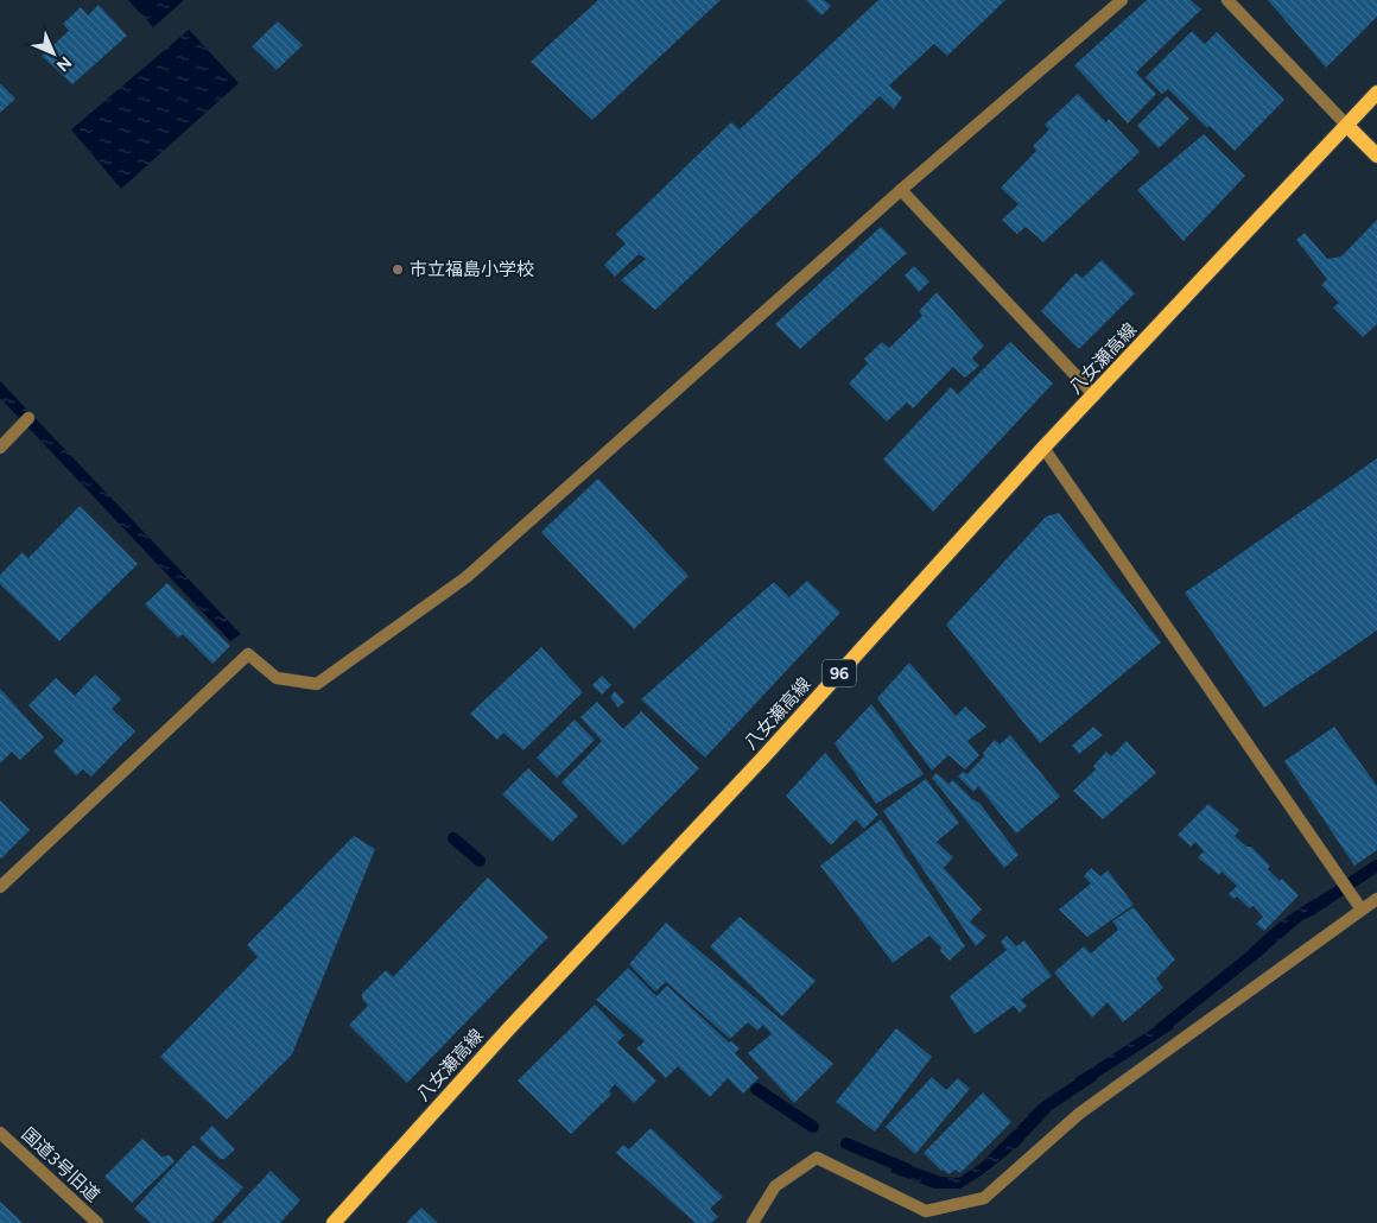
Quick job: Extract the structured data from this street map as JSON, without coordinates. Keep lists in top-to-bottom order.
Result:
{
  "streets": {
    "main road": ["八女瀬高線", "96"],
    "street": ["国道3号旧道"]
  },
  "places": ["市立福島小学校"],
  "north": "bottom right"
}
